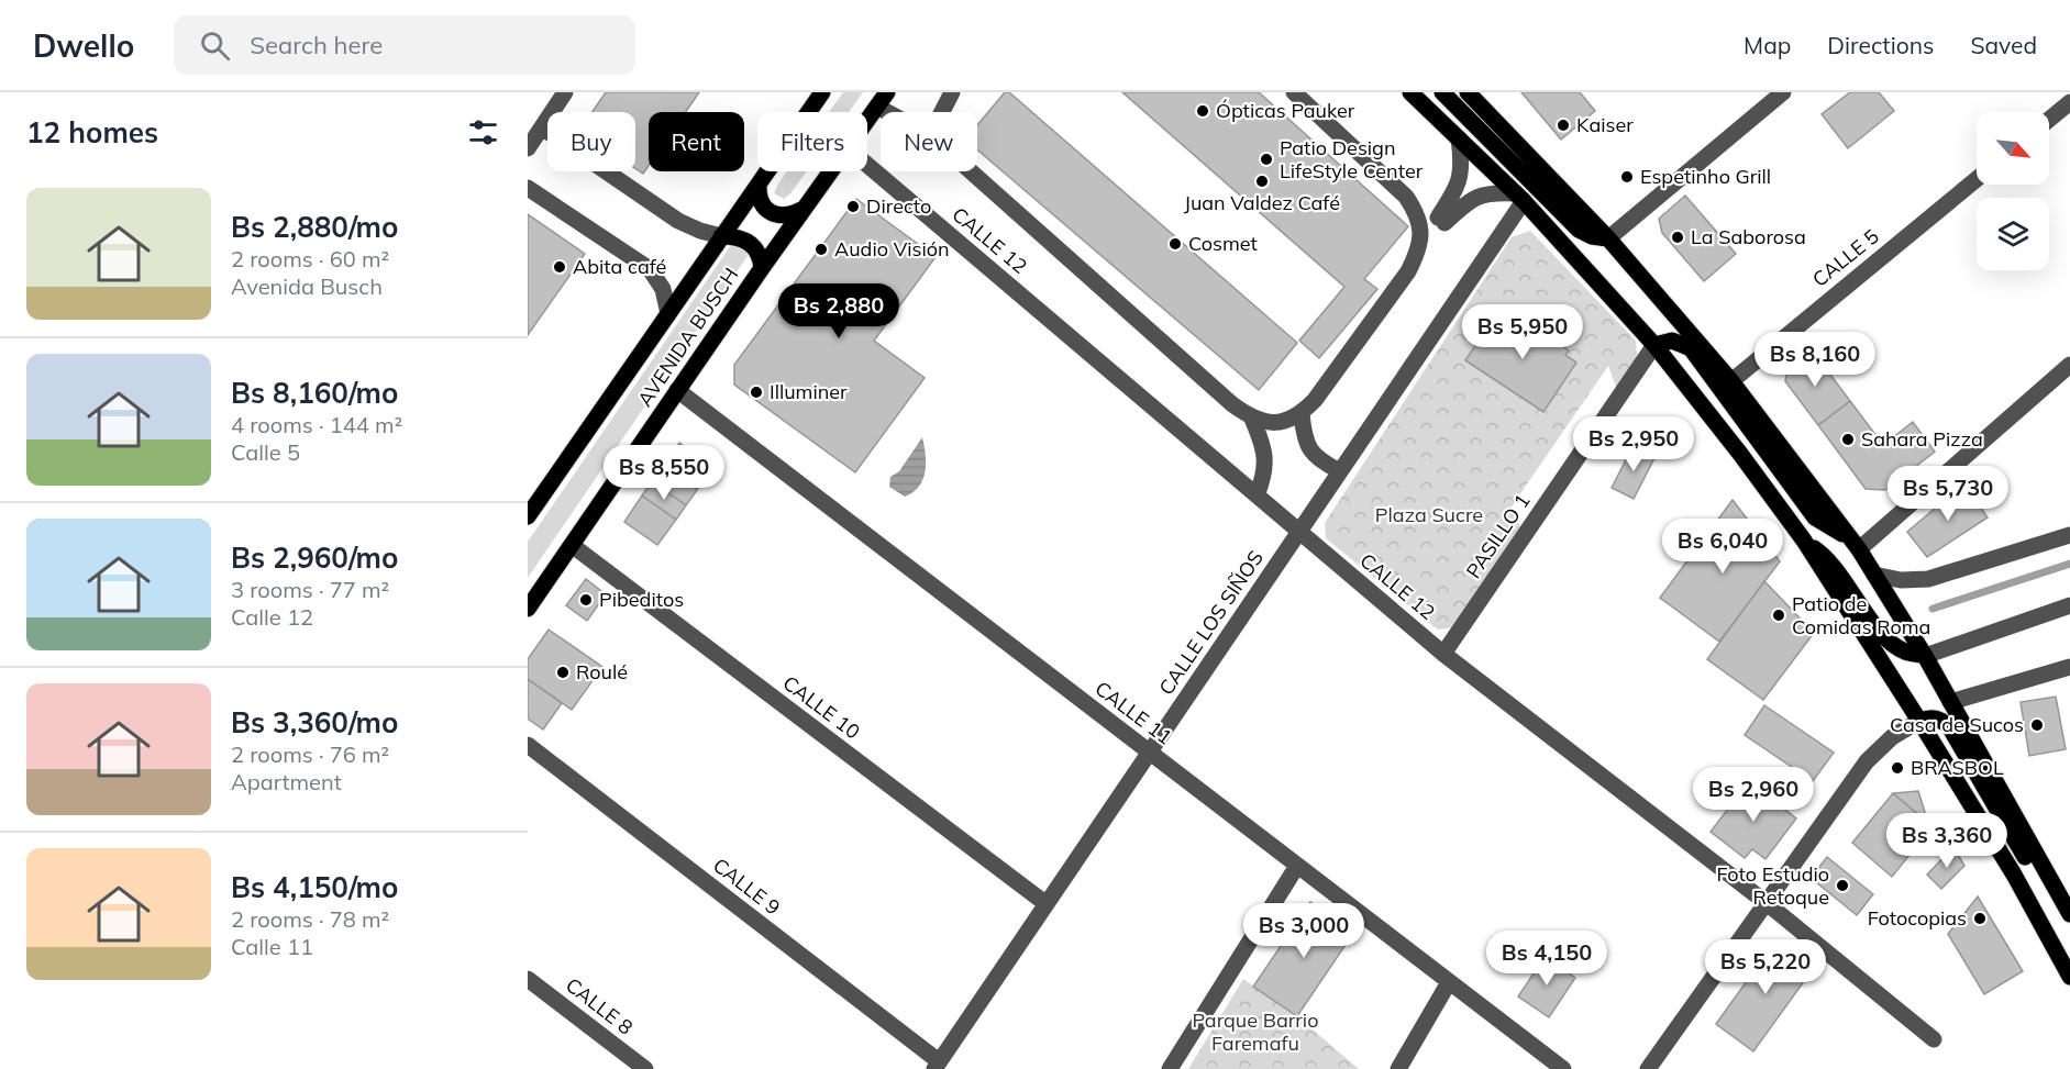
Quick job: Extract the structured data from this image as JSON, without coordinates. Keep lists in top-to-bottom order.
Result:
{
  "streets": {
    "main road": ["AVENIDA BUSCH"],
    "street": [
      "CALLE 12",
      "CALLE 5",
      "PASILLO 1",
      "CALLE LOS SIÑOS",
      "CALLE 10",
      "CALLE 11",
      "CALLE 9",
      "CALLE 8"
    ]
  },
  "crossings": [
    ["CALLE 12", "PASILLO 1"],
    ["CALLE 12", "CALLE LOS SIÑOS"],
    ["AVENIDA BUSCH", "CALLE 10"],
    ["AVENIDA BUSCH", "CALLE 11"],
    ["CALLE LOS SIÑOS", "CALLE 10"],
    ["CALLE LOS SIÑOS", "CALLE 11"],
    ["CALLE LOS SIÑOS", "CALLE 9"]
  ],
  "parks": ["Plaza Sucre", "Parque Barrio Faremafu"],
  "places": [
    "Ópticas Pauker",
    "Kaiser",
    "Patio Design LifeStyle Center",
    "Espetinho Grill",
    "Juan Valdez Café",
    "Directo",
    "La Saborosa",
    "Cosmet",
    "Audio Visión",
    "Abita café",
    "Illuminer",
    "Sahara Pizza",
    "Pibeditos",
    "Patio de Comidas Roma",
    "Roulé",
    "Casa de Sucos",
    "BRASBOL",
    "Foto Estudio Retoque",
    "Fotocopias"
  ],
  "north": "bottom right",
  "page": {
    "header": "Dwello",
    "search": "Search here",
    "nav": ["Map", "Directions", "Saved"],
    "heading": "12 homes",
    "chip": [
      "Buy",
      "Rent",
      "Filters",
      "New"
    ],
    "list": [
      {
        "name": "Bs 2,880/mo",
        "note": "2 rooms · 60 m² · Avenida Busch"
      },
      {
        "name": "Bs 8,160/mo",
        "note": "4 rooms · 144 m² · Calle 5"
      },
      {
        "name": "Bs 2,960/mo",
        "note": "3 rooms · 77 m² · Calle 12"
      },
      {
        "name": "Bs 3,360/mo",
        "note": "2 rooms · 76 m² · Apartment"
      },
      {
        "name": "Bs 4,150/mo",
        "note": "2 rooms · 78 m² · Calle 11"
      }
    ],
    "price": [
      "Bs 2,880",
      "Bs 5,950",
      "Bs 8,160",
      "Bs 2,950",
      "Bs 8,550",
      "Bs 5,730",
      "Bs 6,040",
      "Bs 2,960",
      "Bs 3,360",
      "Bs 3,000",
      "Bs 4,150",
      "Bs 5,220"
    ]
  }
}
